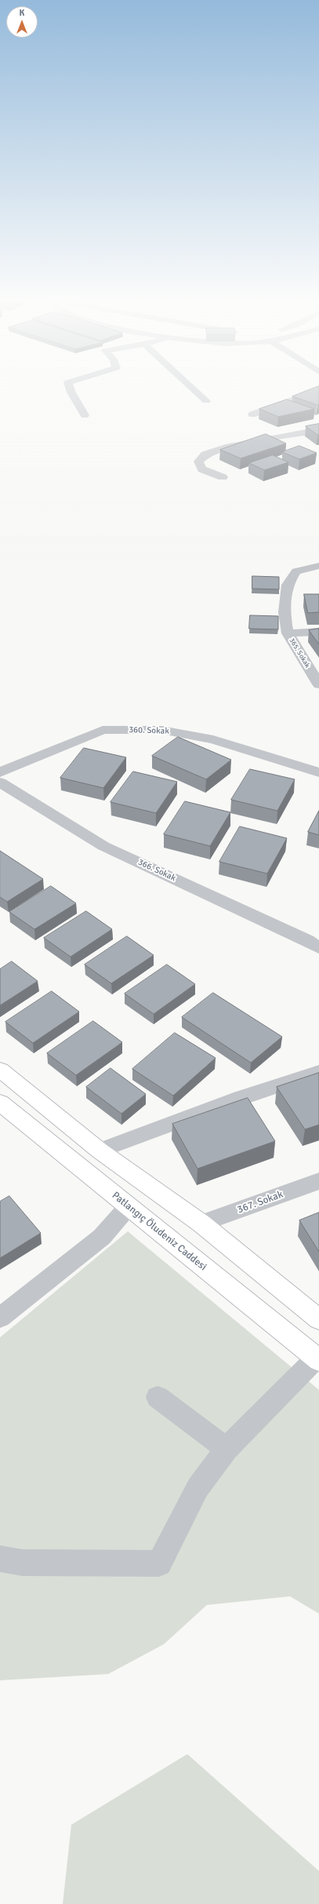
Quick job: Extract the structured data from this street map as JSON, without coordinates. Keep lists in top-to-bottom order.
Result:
{
  "streets": {
    "main road": ["Patlangıç Öludeniz Caddesi"],
    "street": [
      "365. Sokak",
      "360. Sokak",
      "366. Sokak",
      "367. Sokak"
    ]
  },
  "north": "top"
}
